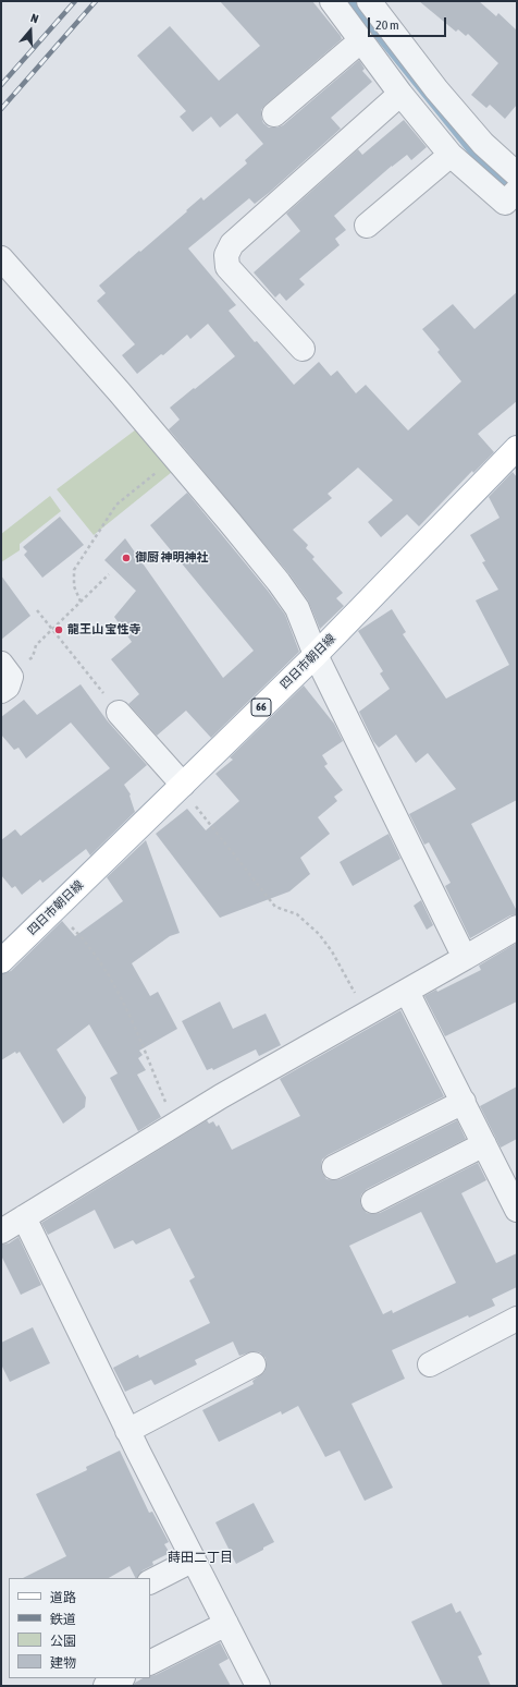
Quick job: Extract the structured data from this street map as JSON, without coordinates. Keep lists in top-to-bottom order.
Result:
{
  "streets": {
    "main road": ["四日市朝日線", "66"]
  },
  "districts": ["蒔田二丁目"],
  "places": ["御厨 神明神社", "龍王山 宝性寺"],
  "legend": [
    "道路",
    "鉄道",
    "公園",
    "建物"
  ],
  "scale_bar": "20 m",
  "north": "top"
}
